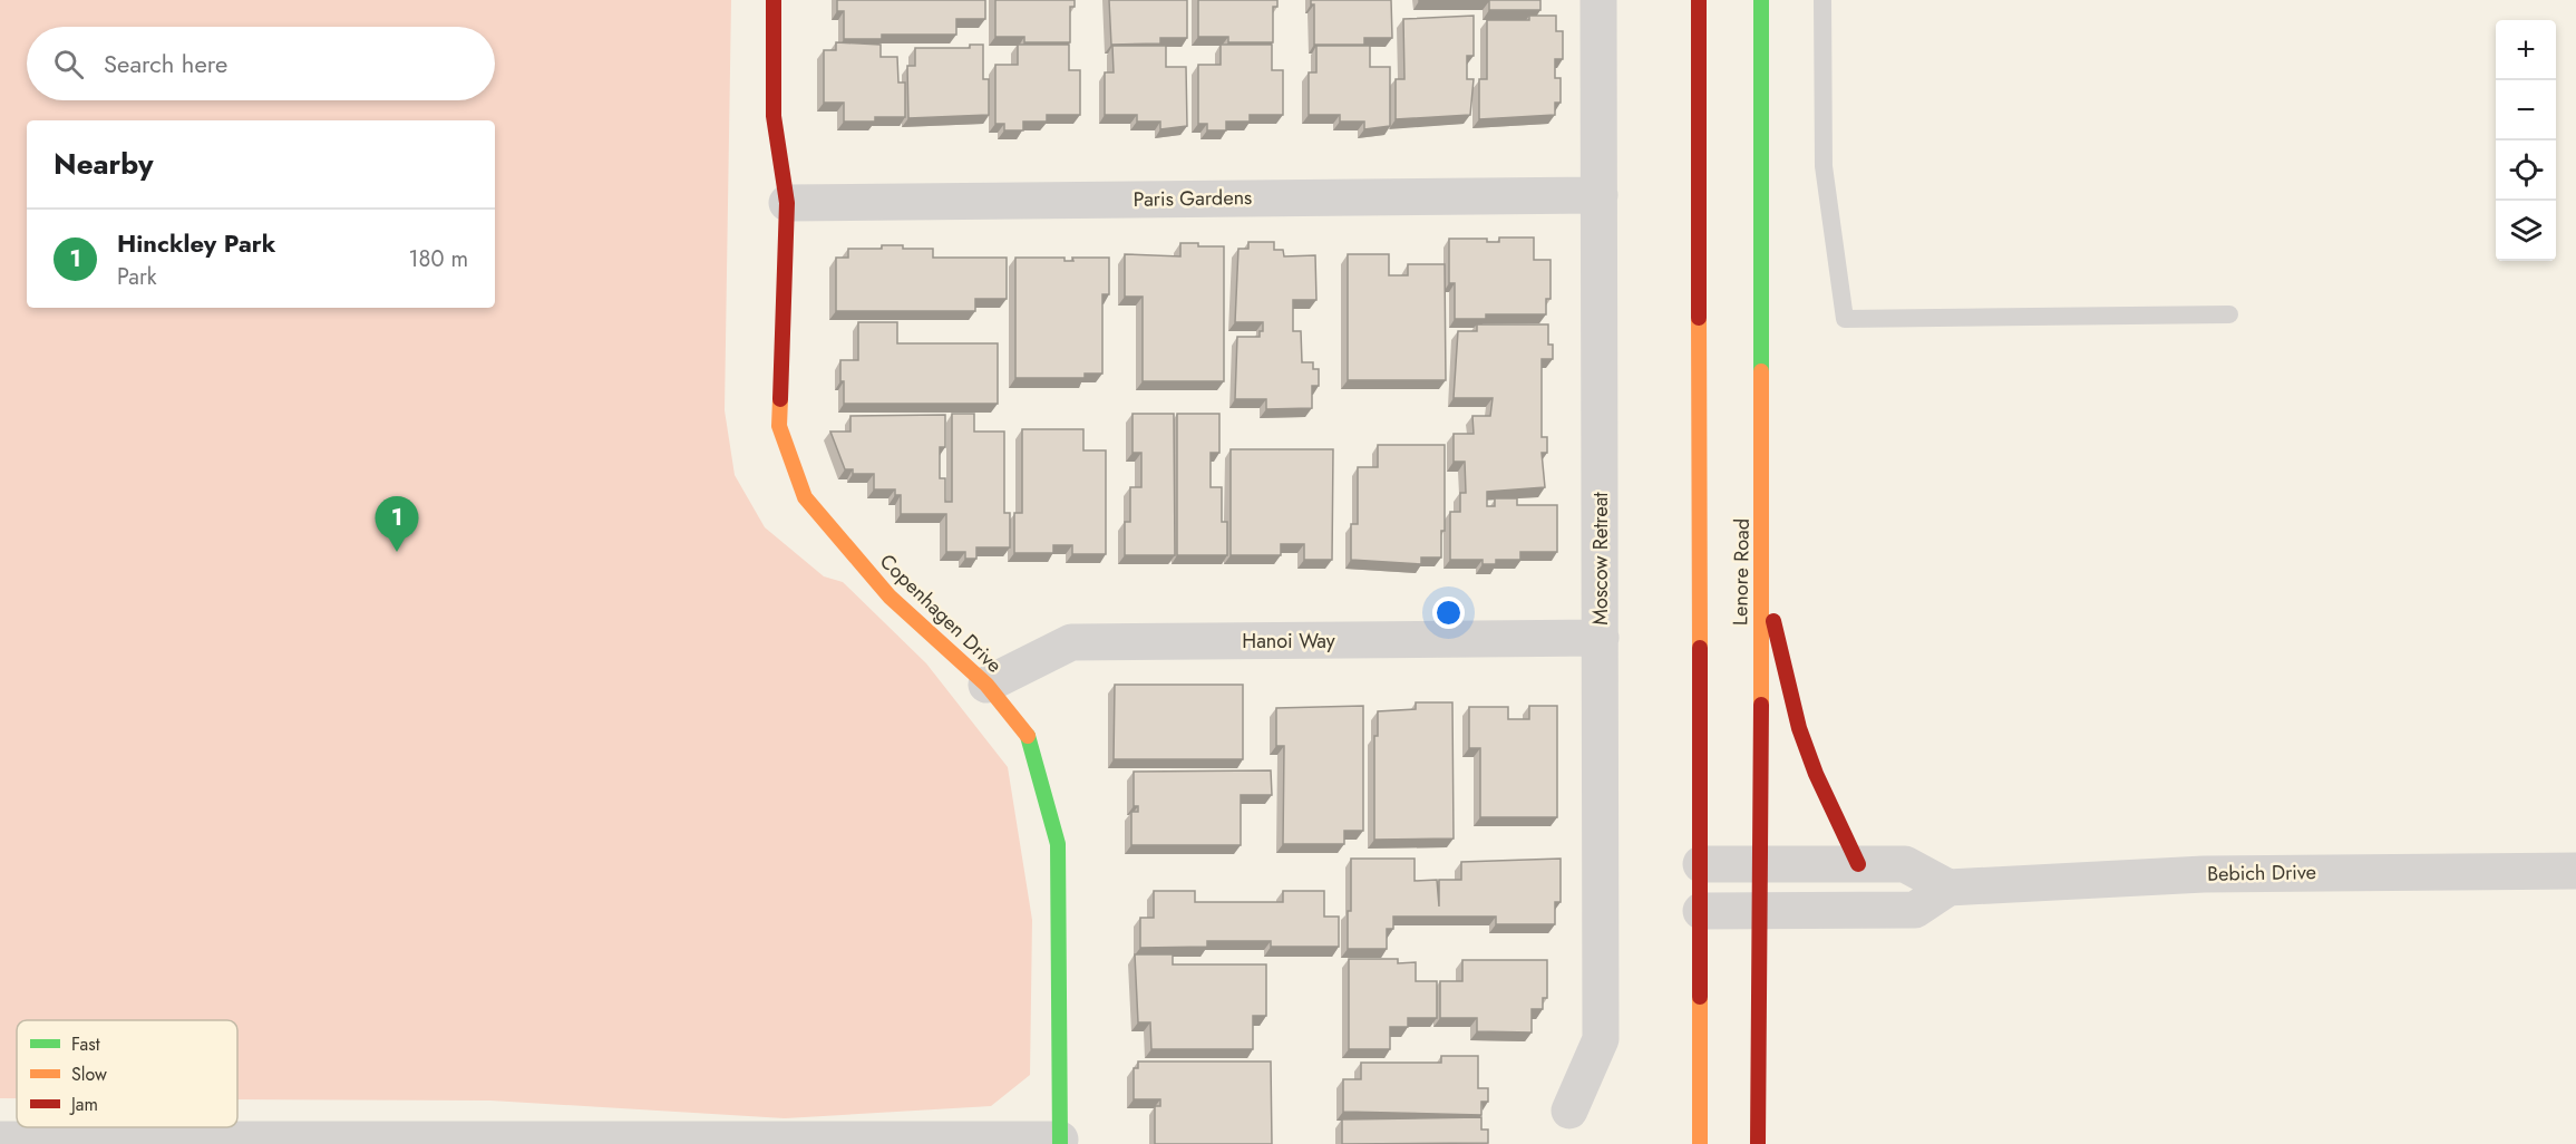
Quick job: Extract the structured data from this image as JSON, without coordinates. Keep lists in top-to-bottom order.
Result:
{
  "streets": {
    "street": [
      "Paris Gardens",
      "Moscow Retreat",
      "Lenore Road",
      "Copenhagen Drive",
      "Hanoi Way",
      "Bebich Drive"
    ]
  },
  "crossings": [
    ["Paris Gardens", "Moscow Retreat"],
    ["Paris Gardens", "Copenhagen Drive"],
    ["Moscow Retreat", "Hanoi Way"],
    ["Copenhagen Drive", "Hanoi Way"]
  ],
  "legend": ["Fast", "Slow", "Jam"],
  "page": {
    "map_buttons": ["+", "−"],
    "search": "Search here",
    "heading": "Nearby",
    "list": [
      {
        "mark": "1",
        "name": "Hinckley Park",
        "note": "Park",
        "value": "180 m"
      }
    ],
    "pins": "1"
  }
}
